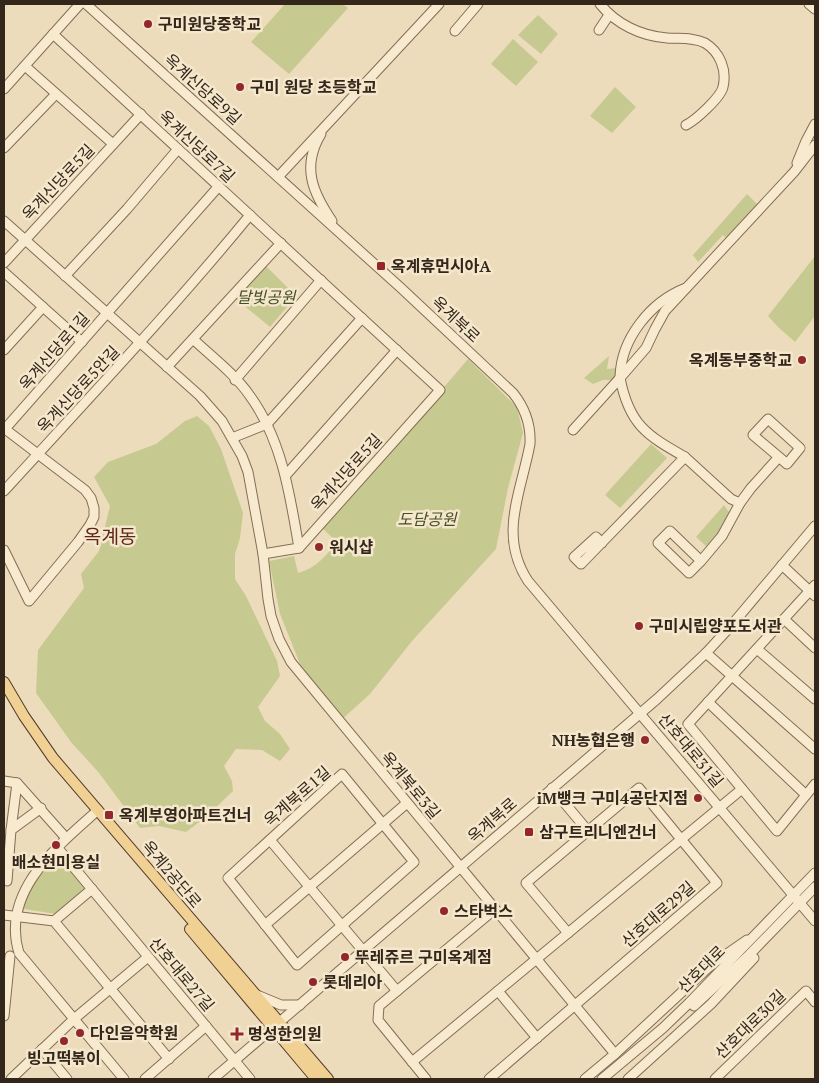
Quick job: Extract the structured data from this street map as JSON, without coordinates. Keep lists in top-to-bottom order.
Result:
{
  "streets": {
    "main road": ["옥계2공단로"],
    "street": [
      "옥계신당로9길",
      "옥계신당로7길",
      "옥계신당로5길",
      "옥계북로",
      "옥계신당로1길",
      "옥계신당로5안길",
      "산호대로31길",
      "옥계북로3길",
      "옥계북로1길",
      "산호대로29길",
      "산호대로",
      "산호대로27길",
      "산호대로30길"
    ]
  },
  "crossings": [
    ["옥계신당로9길", "옥계북로"],
    ["옥계신당로7길", "옥계신당로5길"],
    ["옥계신당로5길", "옥계신당로1길"],
    ["옥계신당로5길", "옥계신당로5안길"],
    ["옥계신당로5길", "옥계북로3길"],
    ["옥계북로", "산호대로31길"],
    ["옥계북로", "옥계북로3길"],
    ["옥계북로", "옥계북로1길"],
    ["옥계북로", "옥계2공단로"],
    ["옥계북로", "산호대로27길"],
    ["산호대로31길", "산호대로"]
  ],
  "districts": ["옥계동"],
  "parks": ["달빛공원", "도담공원"],
  "places": {
    "other": [
      "구미원당중학교",
      "구미 원당 초등학교",
      "옥계동부중학교",
      "워시샵",
      "구미시립양포도서관",
      "NH농협은행",
      "iM뱅크 구미4공단지점",
      "배소현미용실",
      "스타벅스",
      "뚜레쥬르 구미옥계점",
      "롯데리아",
      "다인음악학원",
      "빙고떡볶이"
    ],
    "transit": ["옥계휴먼시아A", "옥계부영아파트건너", "삼구트리니엔건너"],
    "health": ["명성한의원"]
  }
}
